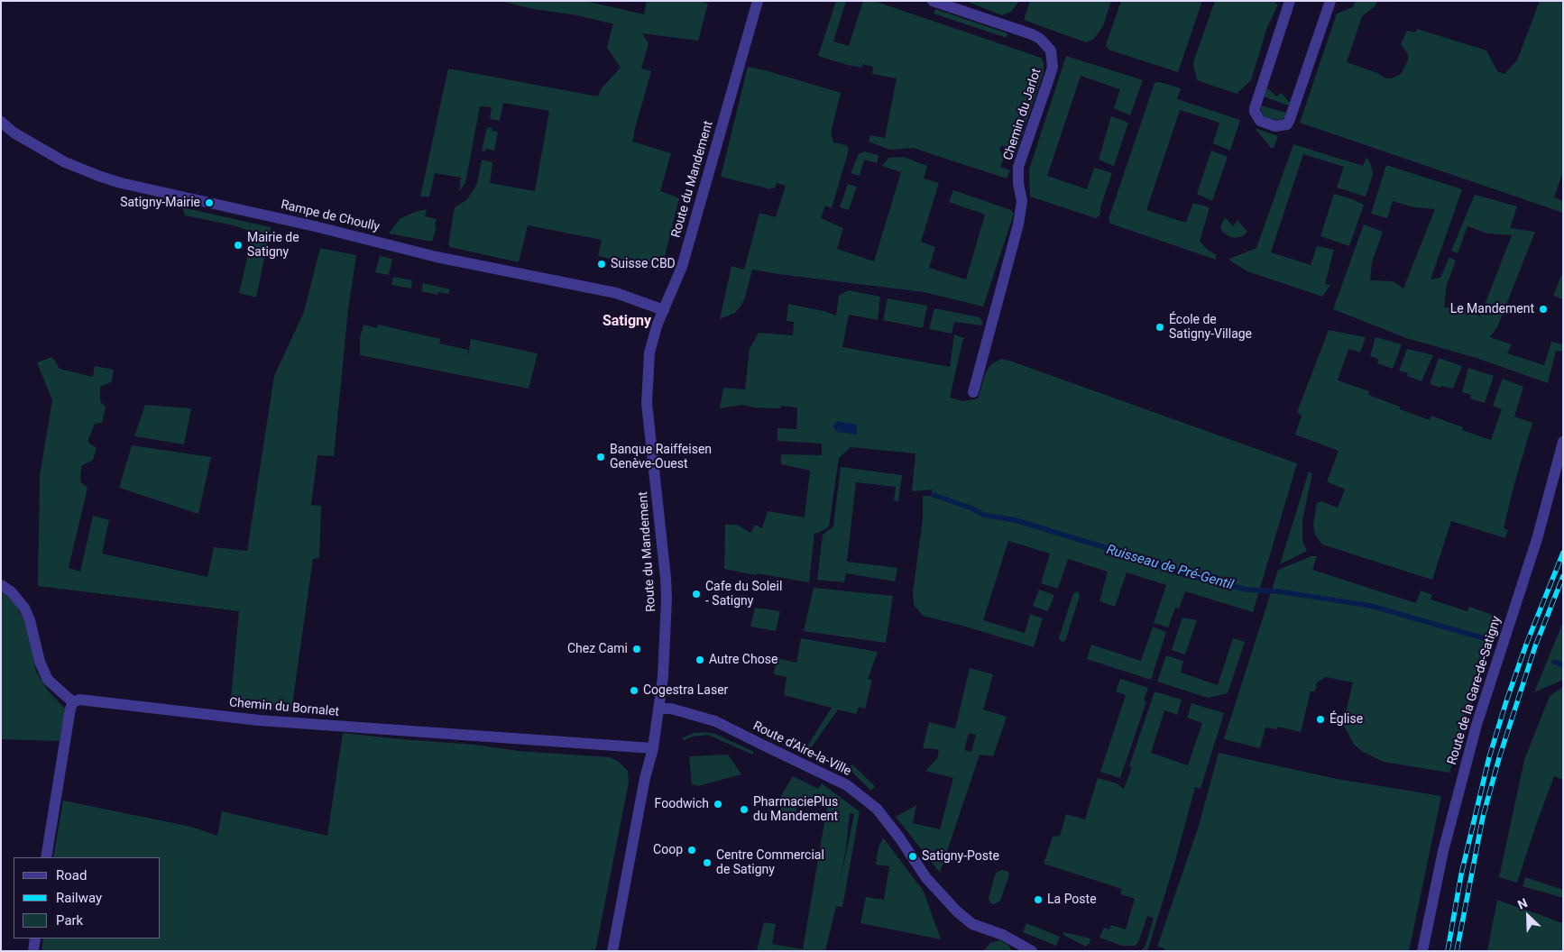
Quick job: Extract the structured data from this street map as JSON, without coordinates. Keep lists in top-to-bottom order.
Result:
{
  "streets": {
    "street": [
      "Chemin du Jarlot",
      "Route du Mandement",
      "Rampe de Choully",
      "Route de la Gare-de-Satigny",
      "Chemin du Bornalet",
      "Route d'Aire-la-Ville"
    ]
  },
  "crossings": [
    ["Route du Mandement", "Rampe de Choully"],
    ["Route du Mandement", "Chemin du Bornalet"],
    ["Route du Mandement", "Route d'Aire-la-Ville"]
  ],
  "districts": ["Satigny"],
  "water": ["Ruisseau de Pré-Gentil"],
  "places": [
    "Satigny-Mairie",
    "Mairie de Satigny",
    "Suisse CBD",
    "Le Mandement",
    "École de Satigny-Village",
    "Banque Raiffeisen Genève-Ouest",
    "Cafe du Soleil - Satigny",
    "Chez Cami",
    "Autre Chose",
    "Cogestra Laser",
    "Église",
    "Foodwich",
    "PharmaciePlus du Mandement",
    "Coop",
    "Satigny-Poste",
    "Centre Commercial de Satigny",
    "La Poste"
  ],
  "legend": ["Road", "Railway", "Park"],
  "north": "top left"
}
